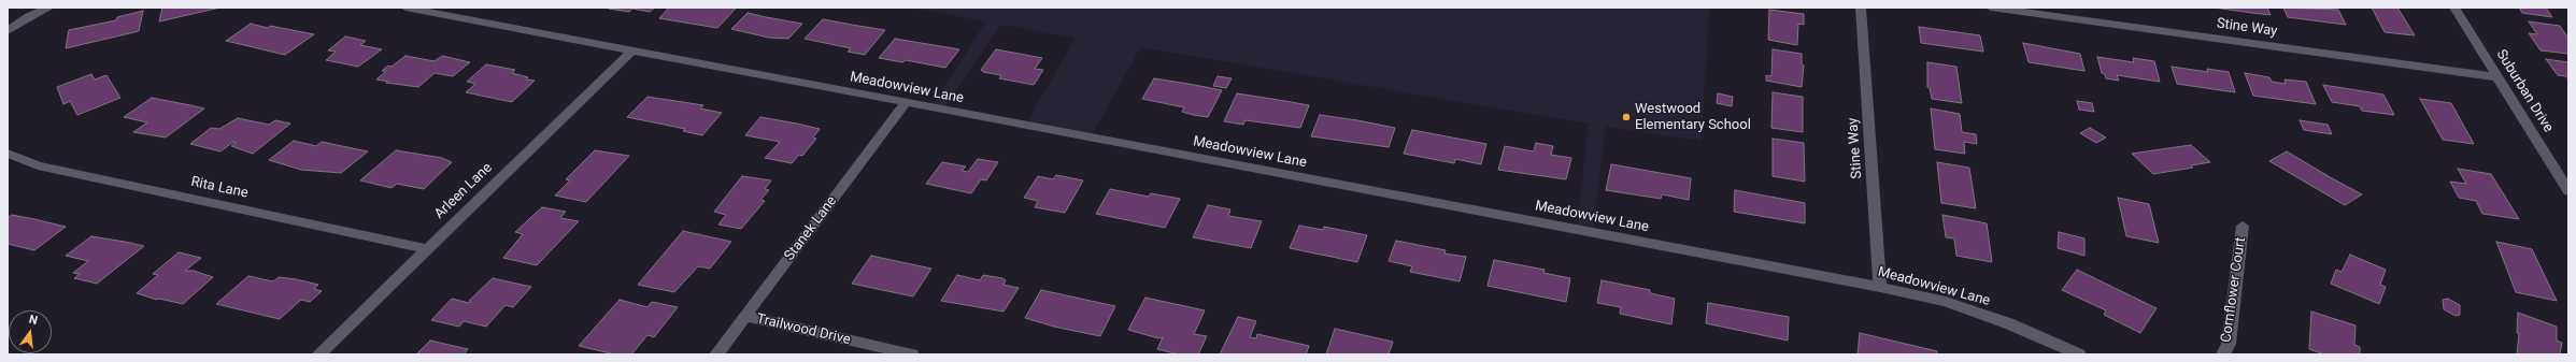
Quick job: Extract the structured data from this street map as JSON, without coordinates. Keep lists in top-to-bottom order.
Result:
{
  "streets": {
    "street": [
      "Stine Way",
      "Meadowview Lane",
      "Suburban Drive",
      "Rita Lane",
      "Arleen Lane",
      "Stanek Lane",
      "Cornflower Court",
      "Trailwood Drive"
    ]
  },
  "crossings": [
    ["Stine Way", "Meadowview Lane"],
    ["Stine Way", "Suburban Drive"],
    ["Meadowview Lane", "Arleen Lane"],
    ["Meadowview Lane", "Stanek Lane"],
    ["Rita Lane", "Arleen Lane"],
    ["Stanek Lane", "Trailwood Drive"]
  ],
  "places": ["Westwood Elementary School"],
  "north": "top"
}
